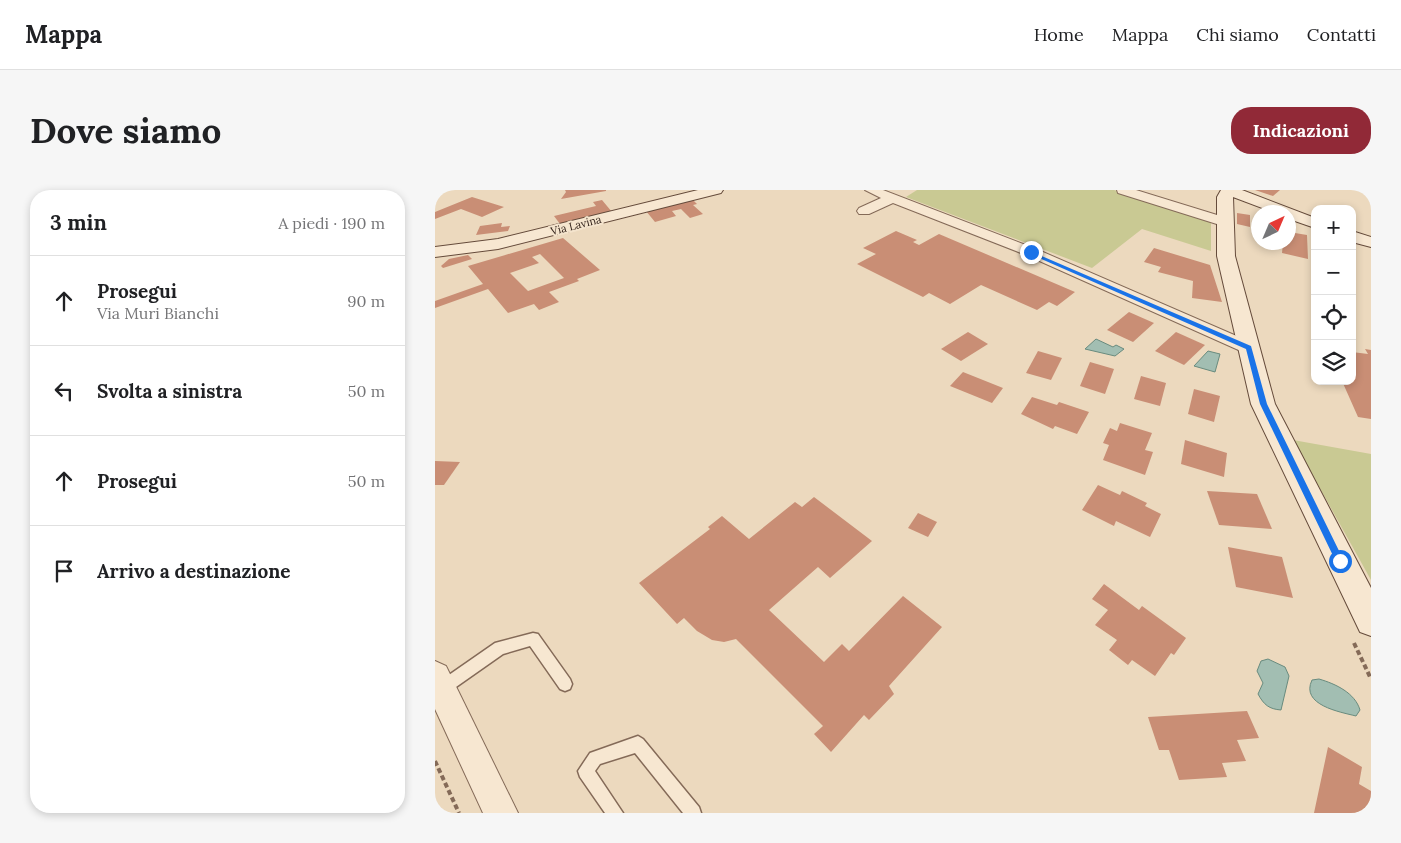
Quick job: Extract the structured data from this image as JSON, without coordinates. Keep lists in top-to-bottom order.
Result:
{
  "streets": {
    "main road": ["Via Lavina"]
  },
  "north": "top right",
  "page": {
    "header": "Mappa",
    "nav": [
      "Home",
      "Mappa",
      "Chi siamo",
      "Contatti"
    ],
    "buttons": "Indicazioni",
    "title": "Dove siamo",
    "heading": ["3 min", "A piedi · 190 m"],
    "map_buttons": ["+", "−"],
    "list": [
      ["Prosegui", "Via Muri Bianchi", "90 m"],
      ["Svolta a sinistra", "50 m"],
      ["Prosegui", "50 m"],
      "Arrivo a destinazione"
    ]
  }
}
